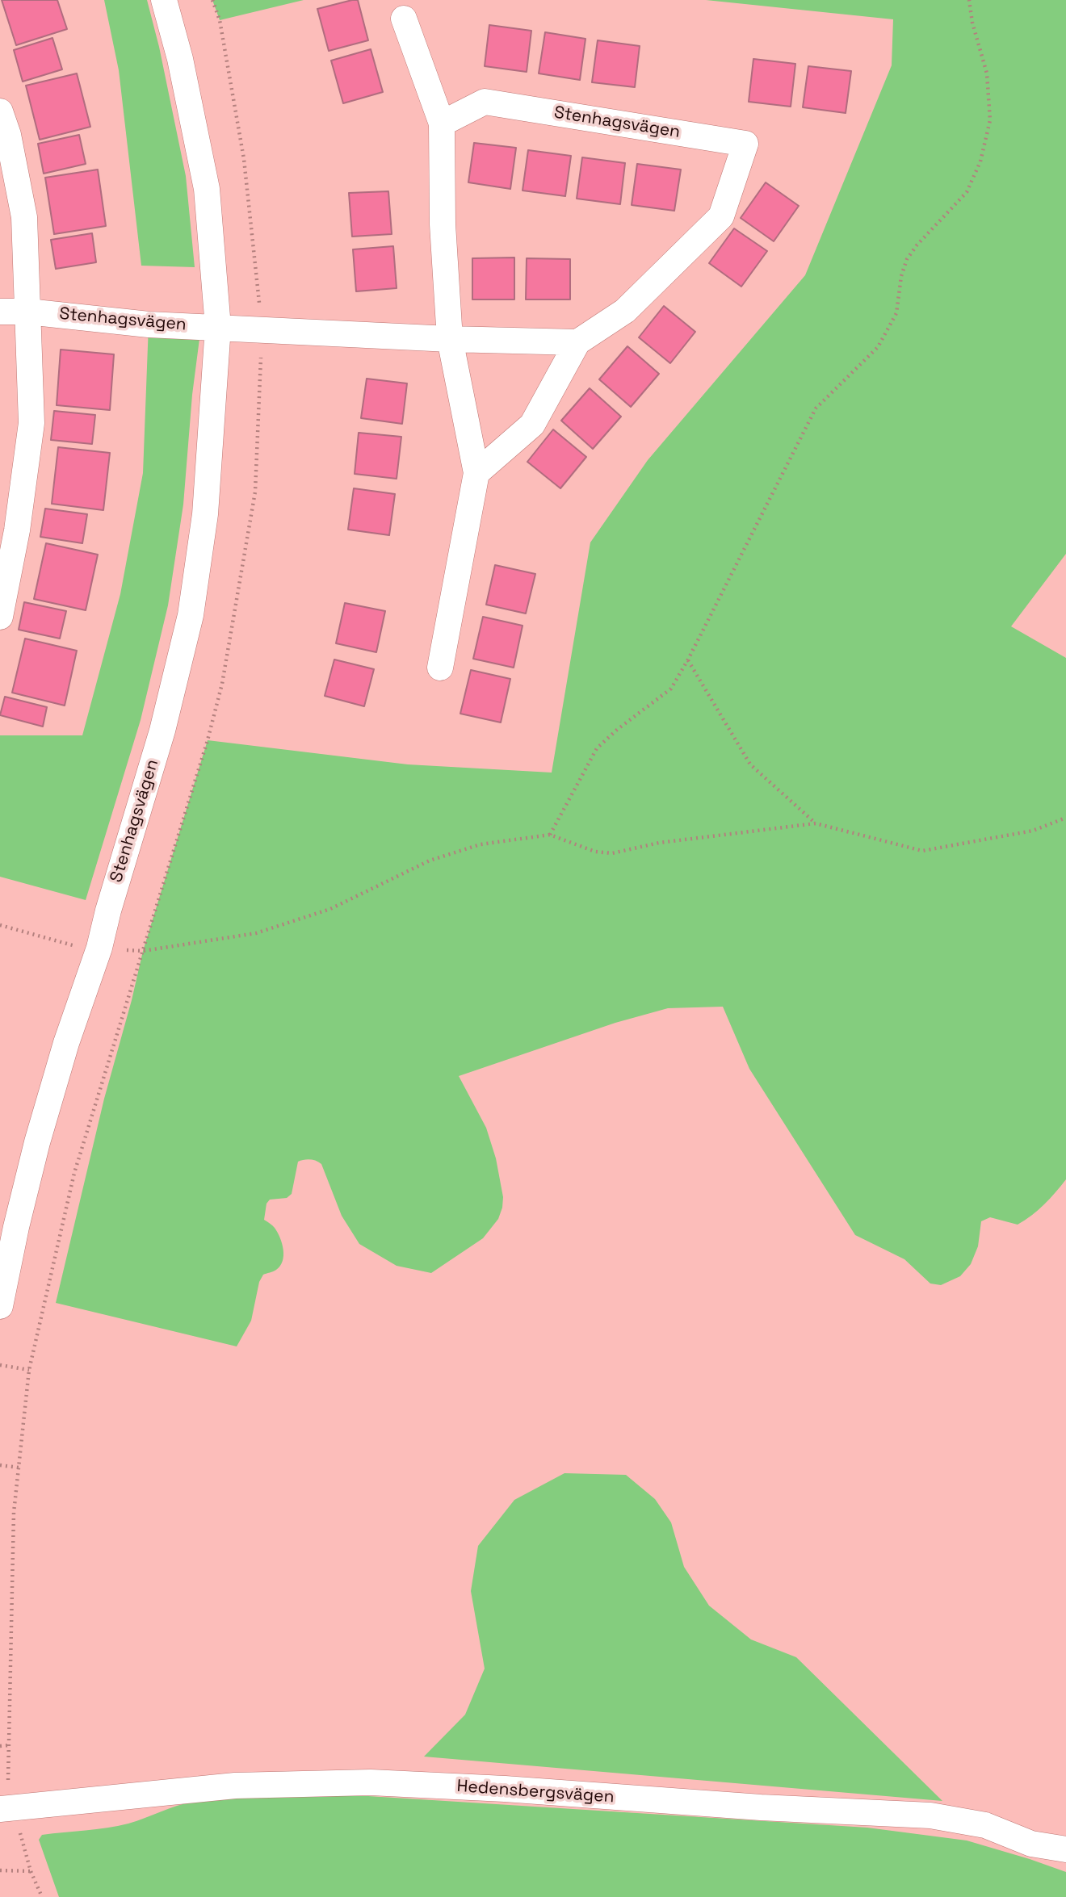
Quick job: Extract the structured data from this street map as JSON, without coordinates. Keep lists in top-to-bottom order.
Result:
{
  "streets": {
    "street": ["Stenhagsvägen", "Hedensbergsvägen"]
  }
}
